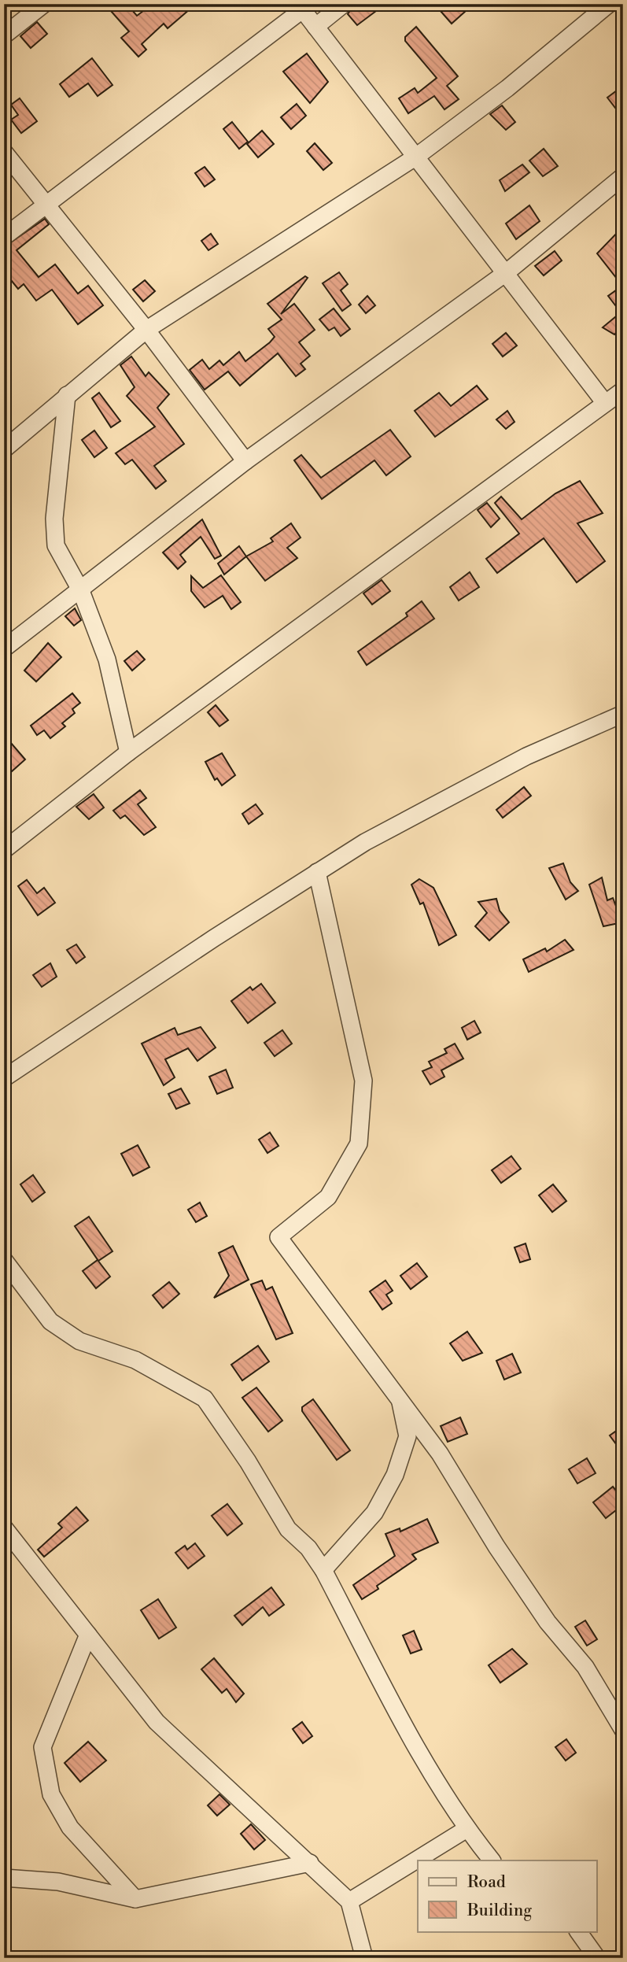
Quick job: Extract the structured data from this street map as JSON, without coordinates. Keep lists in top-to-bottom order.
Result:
{
  "legend": ["Road", "Building"]
}
